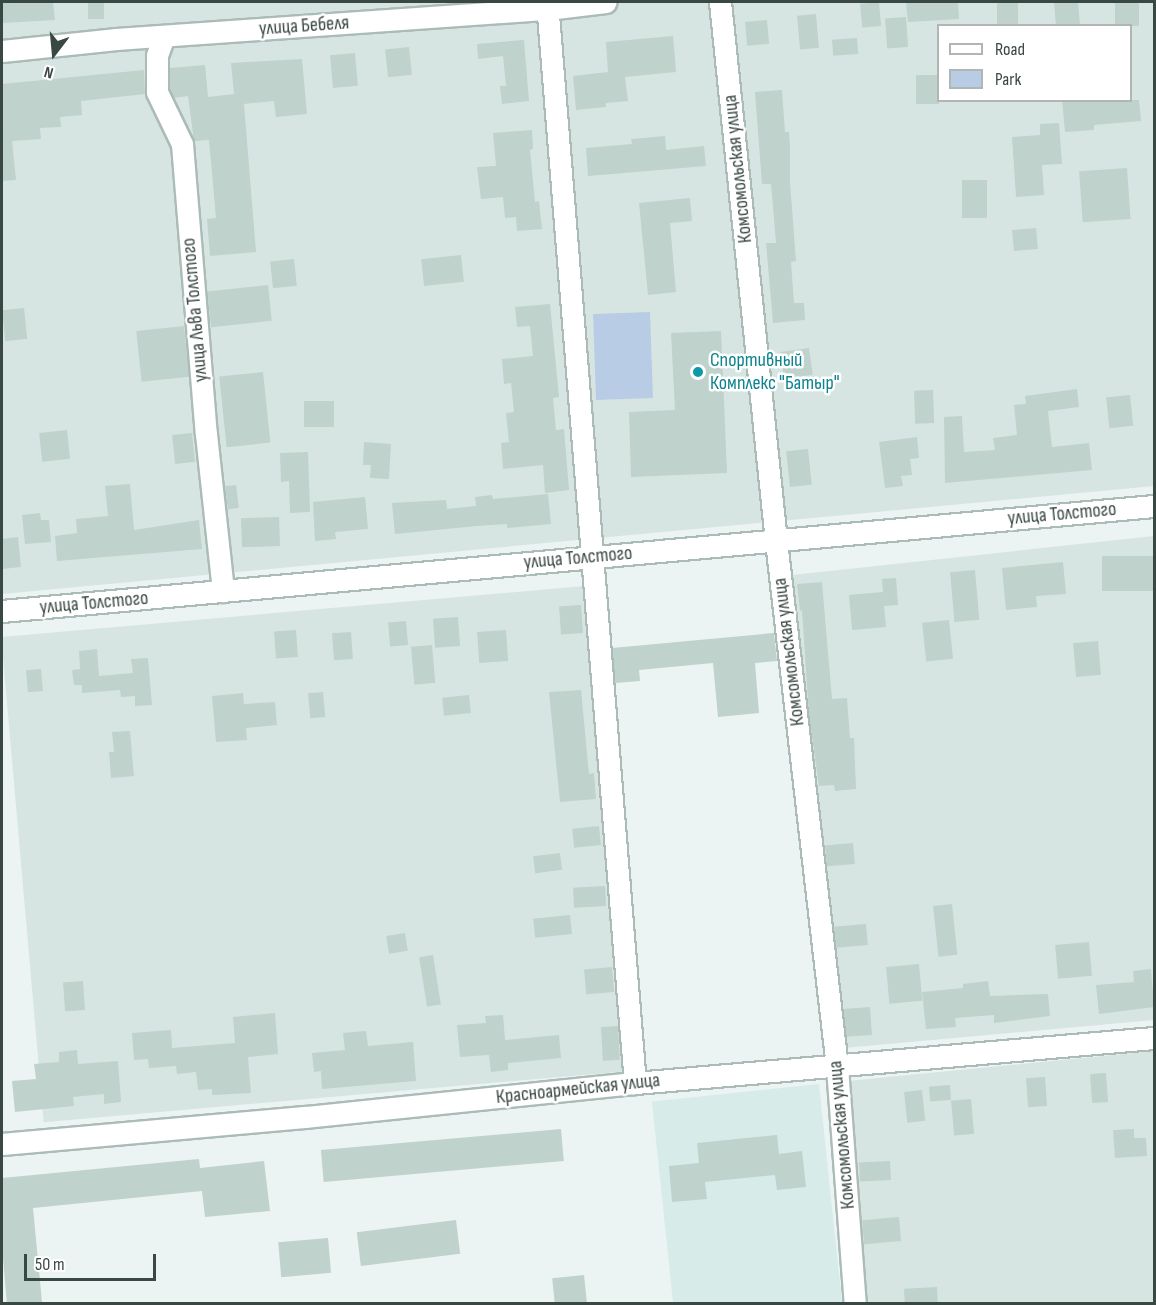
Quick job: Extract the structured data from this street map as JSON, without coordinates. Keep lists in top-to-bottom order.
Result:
{
  "streets": {
    "street": [
      "улица Бебеля",
      "Комсомольская улица",
      "улица Льва Толстого",
      "улица Толстого",
      "Красноармейская улица"
    ]
  },
  "crossings": [
    ["улица Бебеля", "улица Льва Толстого"],
    ["Комсомольская улица", "улица Толстого"],
    ["Комсомольская улица", "Красноармейская улица"],
    ["улица Льва Толстого", "улица Толстого"]
  ],
  "places": ["Спортивный Комплекс \"Батыр\""],
  "legend": ["Road", "Park"],
  "scale_bar": "50 m",
  "north": "bottom"
}
